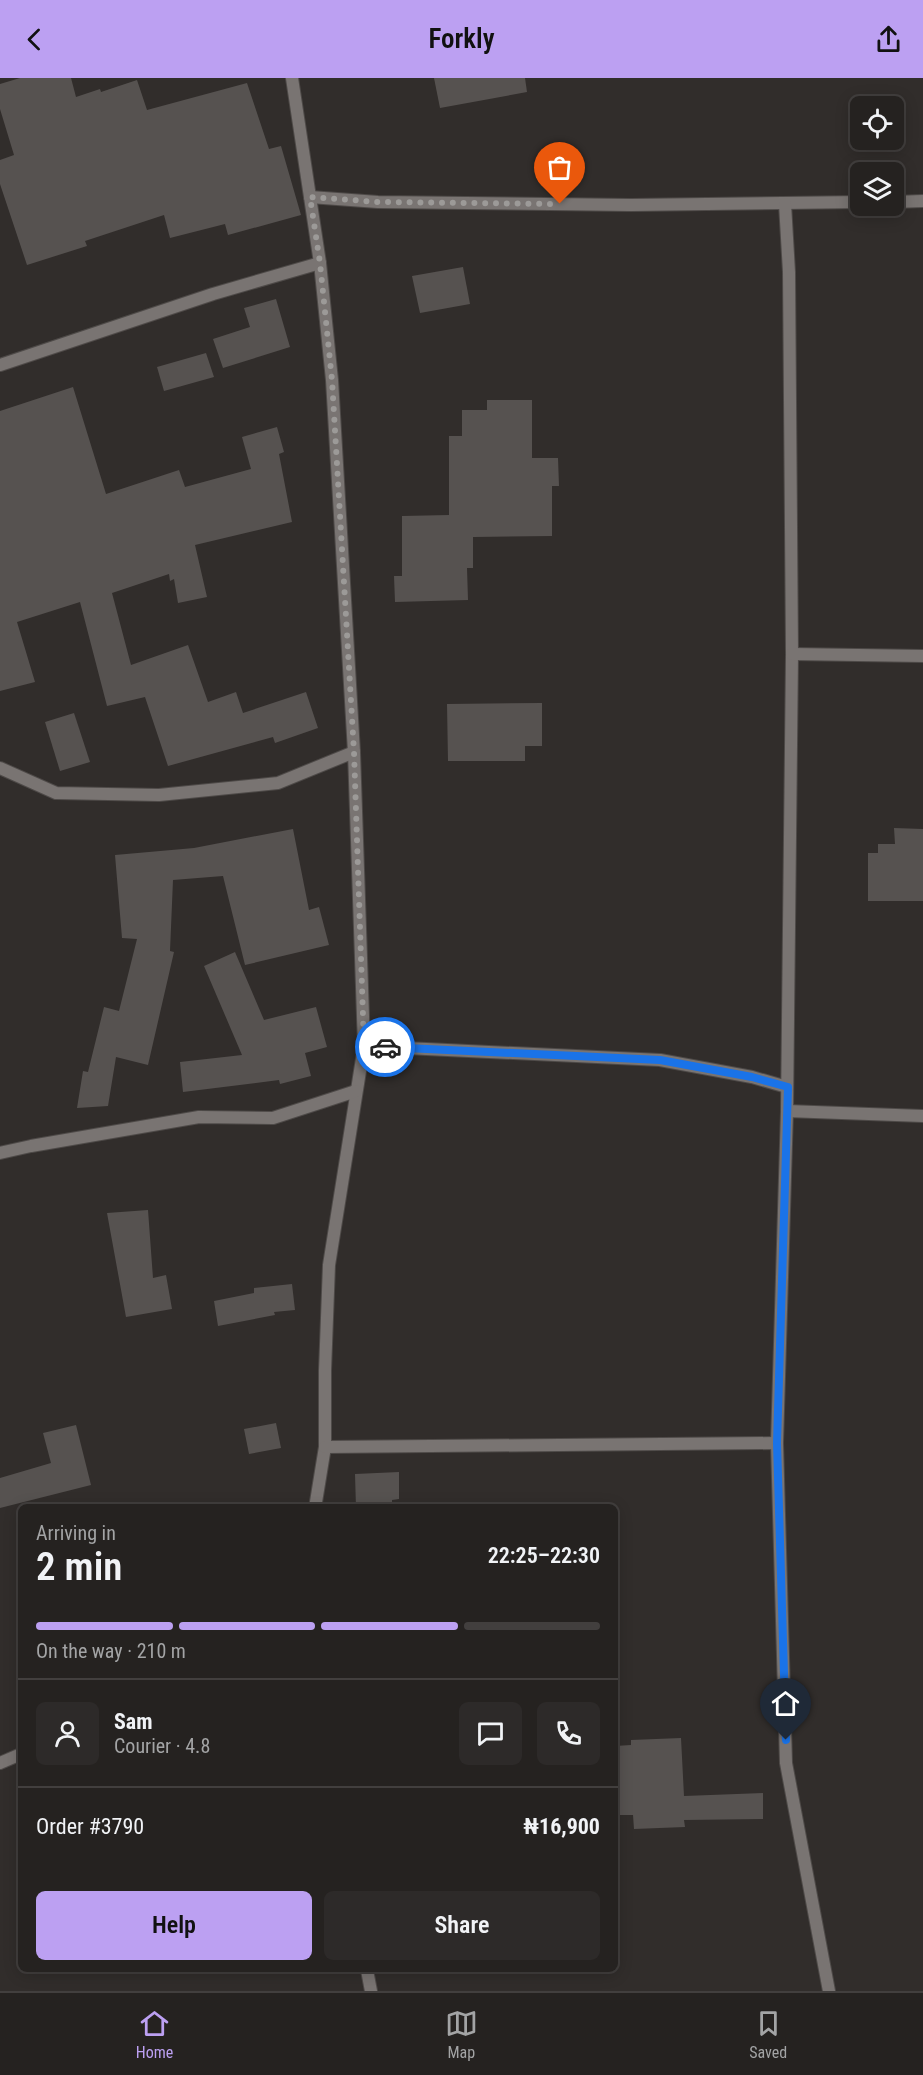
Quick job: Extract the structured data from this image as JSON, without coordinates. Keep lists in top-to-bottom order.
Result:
{
  "page": {
    "header": "Forkly",
    "heading": ["2 min", "Arriving in", "22:25–22:30"],
    "panel": [
      "Sam",
      "Courier · 4.8",
      "Order #3790",
      "₦16,900"
    ],
    "bar": "On the way · 210 m",
    "buttons": ["Help", "Share"],
    "tabs": ["Home", "Map", "Saved"]
  }
}
